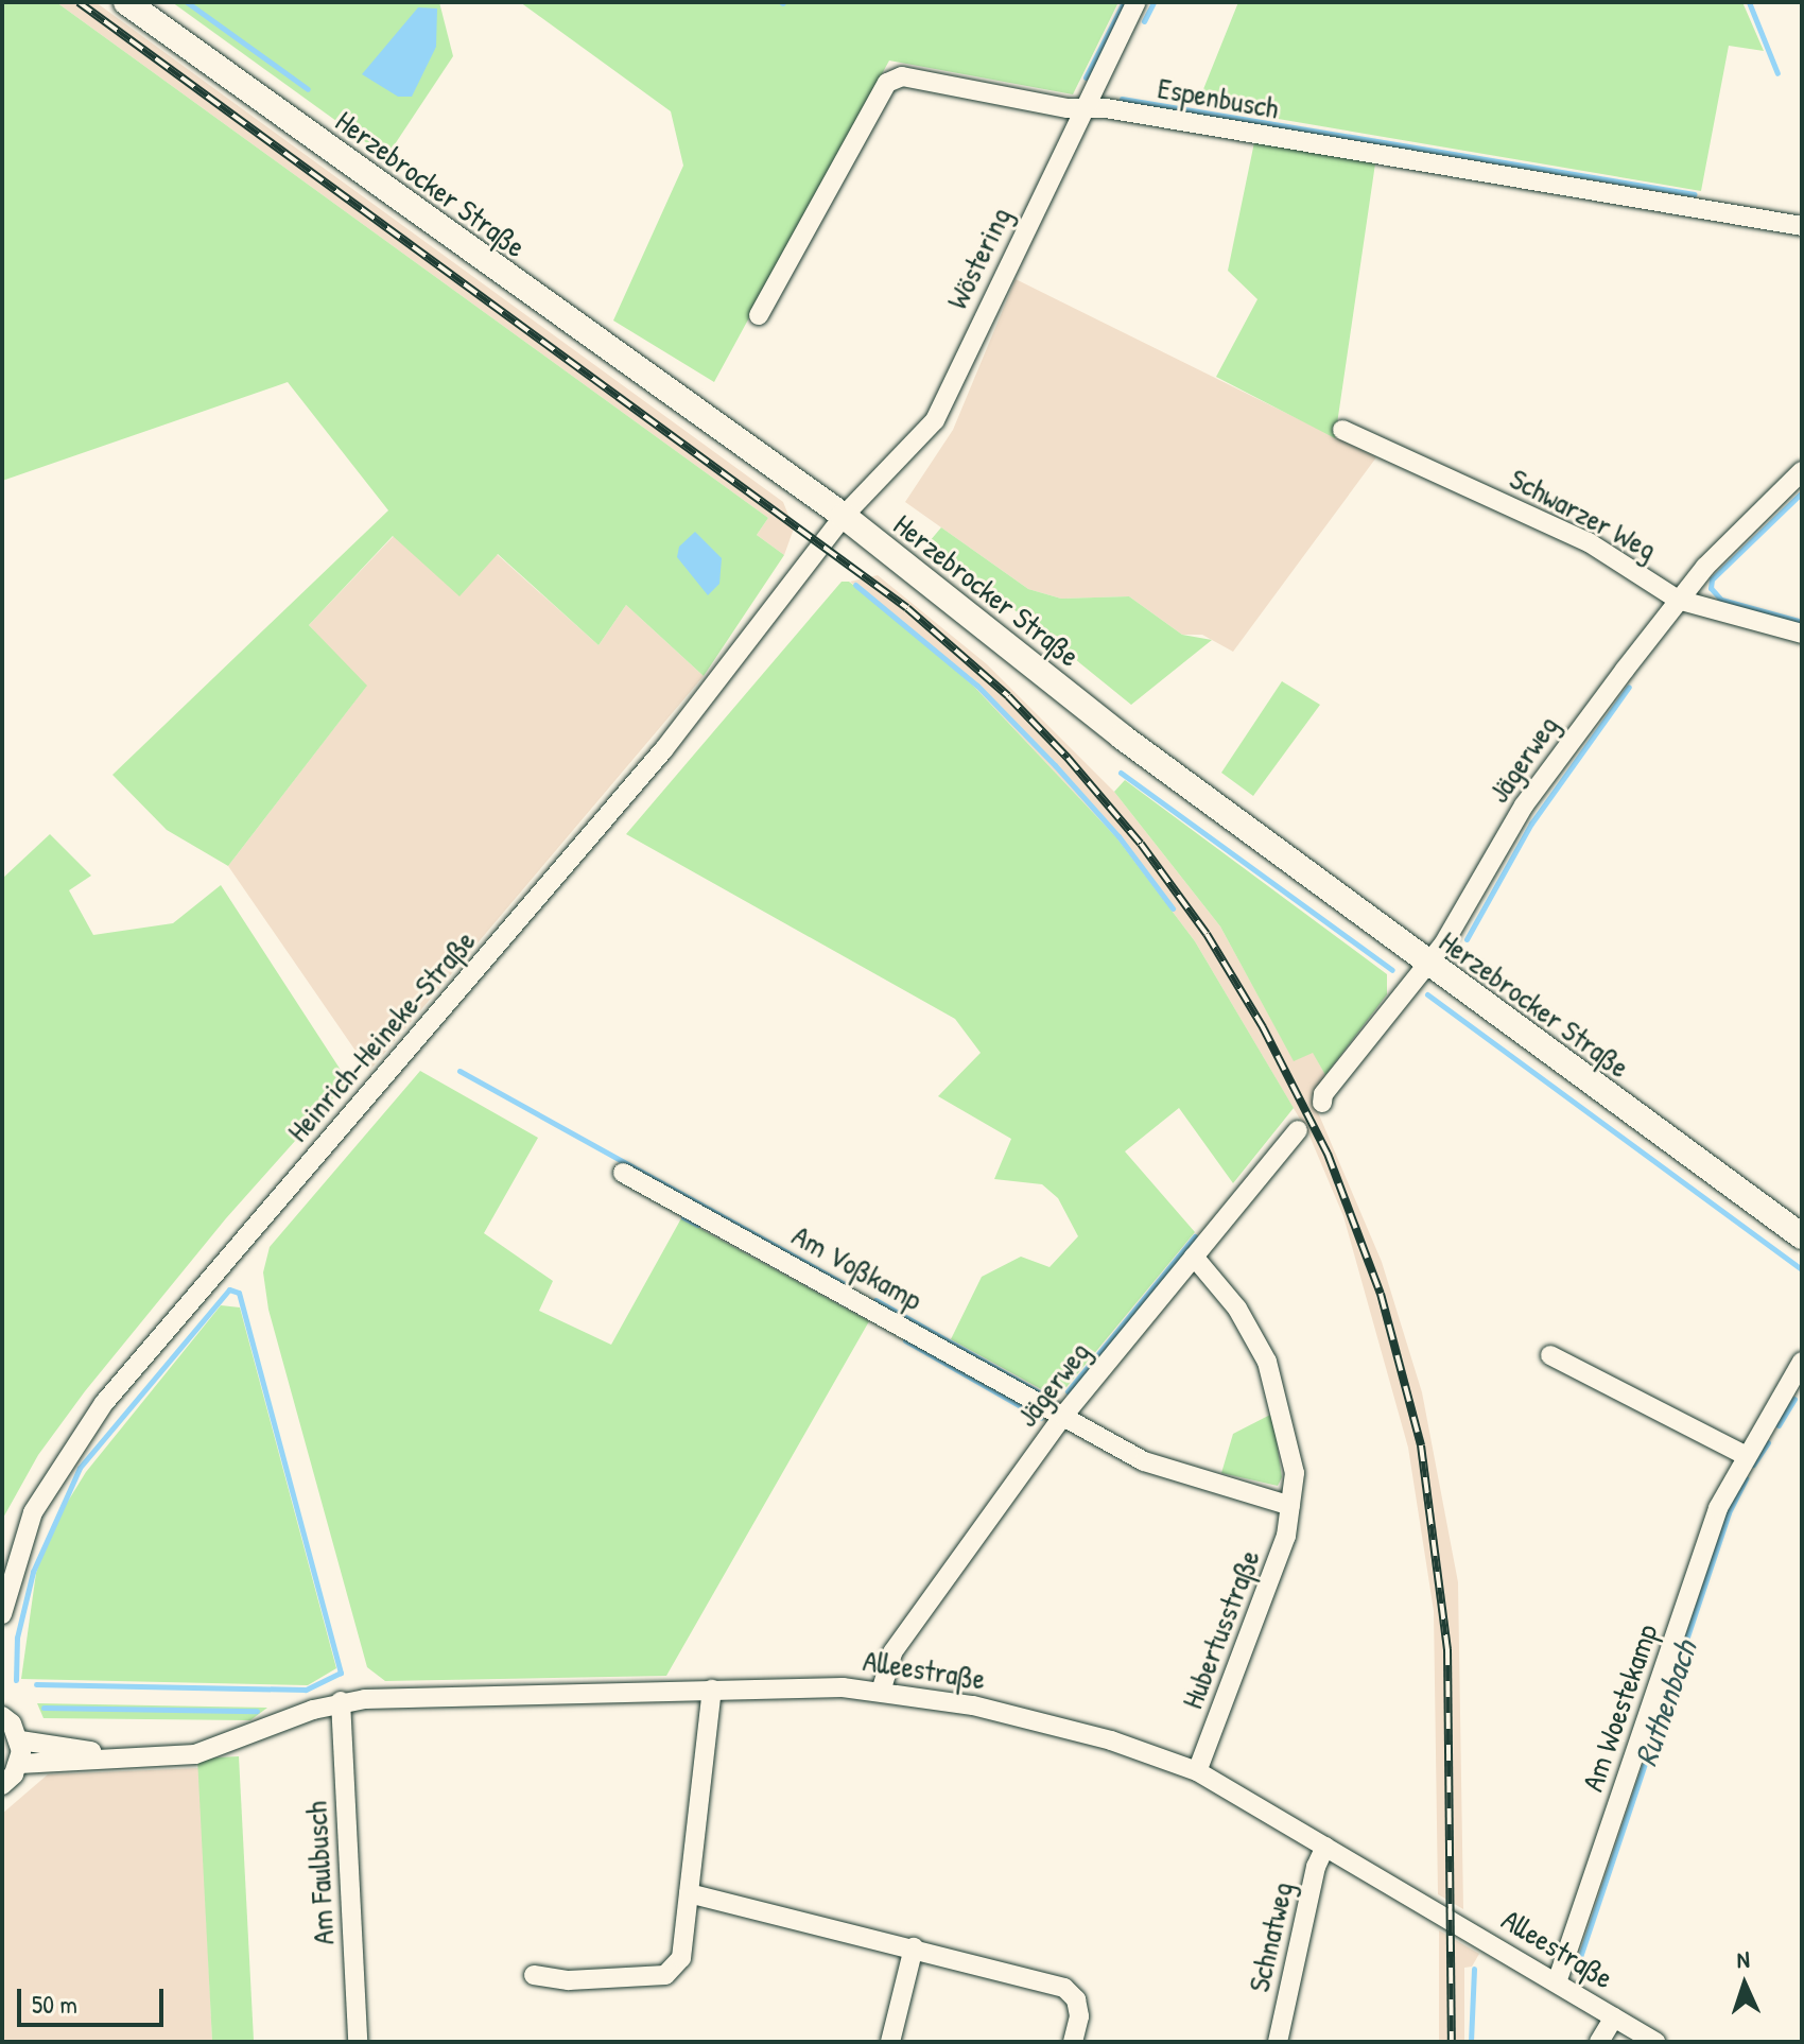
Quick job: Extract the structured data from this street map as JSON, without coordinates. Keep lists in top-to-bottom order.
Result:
{
  "streets": {
    "main road": ["Herzebrocker Straße"],
    "street": [
      "Espenbusch",
      "Wöstering",
      "Schwarzer Weg",
      "Jägerweg",
      "Heinrich-Heineke-Straße",
      "Am Voßkamp",
      "Hubertusstraße",
      "Alleestraße",
      "Am Woestekamp",
      "Am Faulbusch",
      "Schnatweg"
    ]
  },
  "crossings": [
    ["Espenbusch", "Wöstering"],
    ["Herzebrocker Straße", "Wöstering"],
    ["Herzebrocker Straße", "Jägerweg"],
    ["Herzebrocker Straße", "Heinrich-Heineke-Straße"],
    ["Wöstering", "Heinrich-Heineke-Straße"],
    ["Schwarzer Weg", "Jägerweg"],
    ["Jägerweg", "Am Voßkamp"],
    ["Jägerweg", "Hubertusstraße"],
    ["Jägerweg", "Alleestraße"],
    ["Hubertusstraße", "Alleestraße"],
    ["Alleestraße", "Am Woestekamp"],
    ["Alleestraße", "Am Faulbusch"],
    ["Alleestraße", "Schnatweg"]
  ],
  "water": ["Ruthenbach"],
  "scale_bar": "50 m",
  "north": "top"
}
